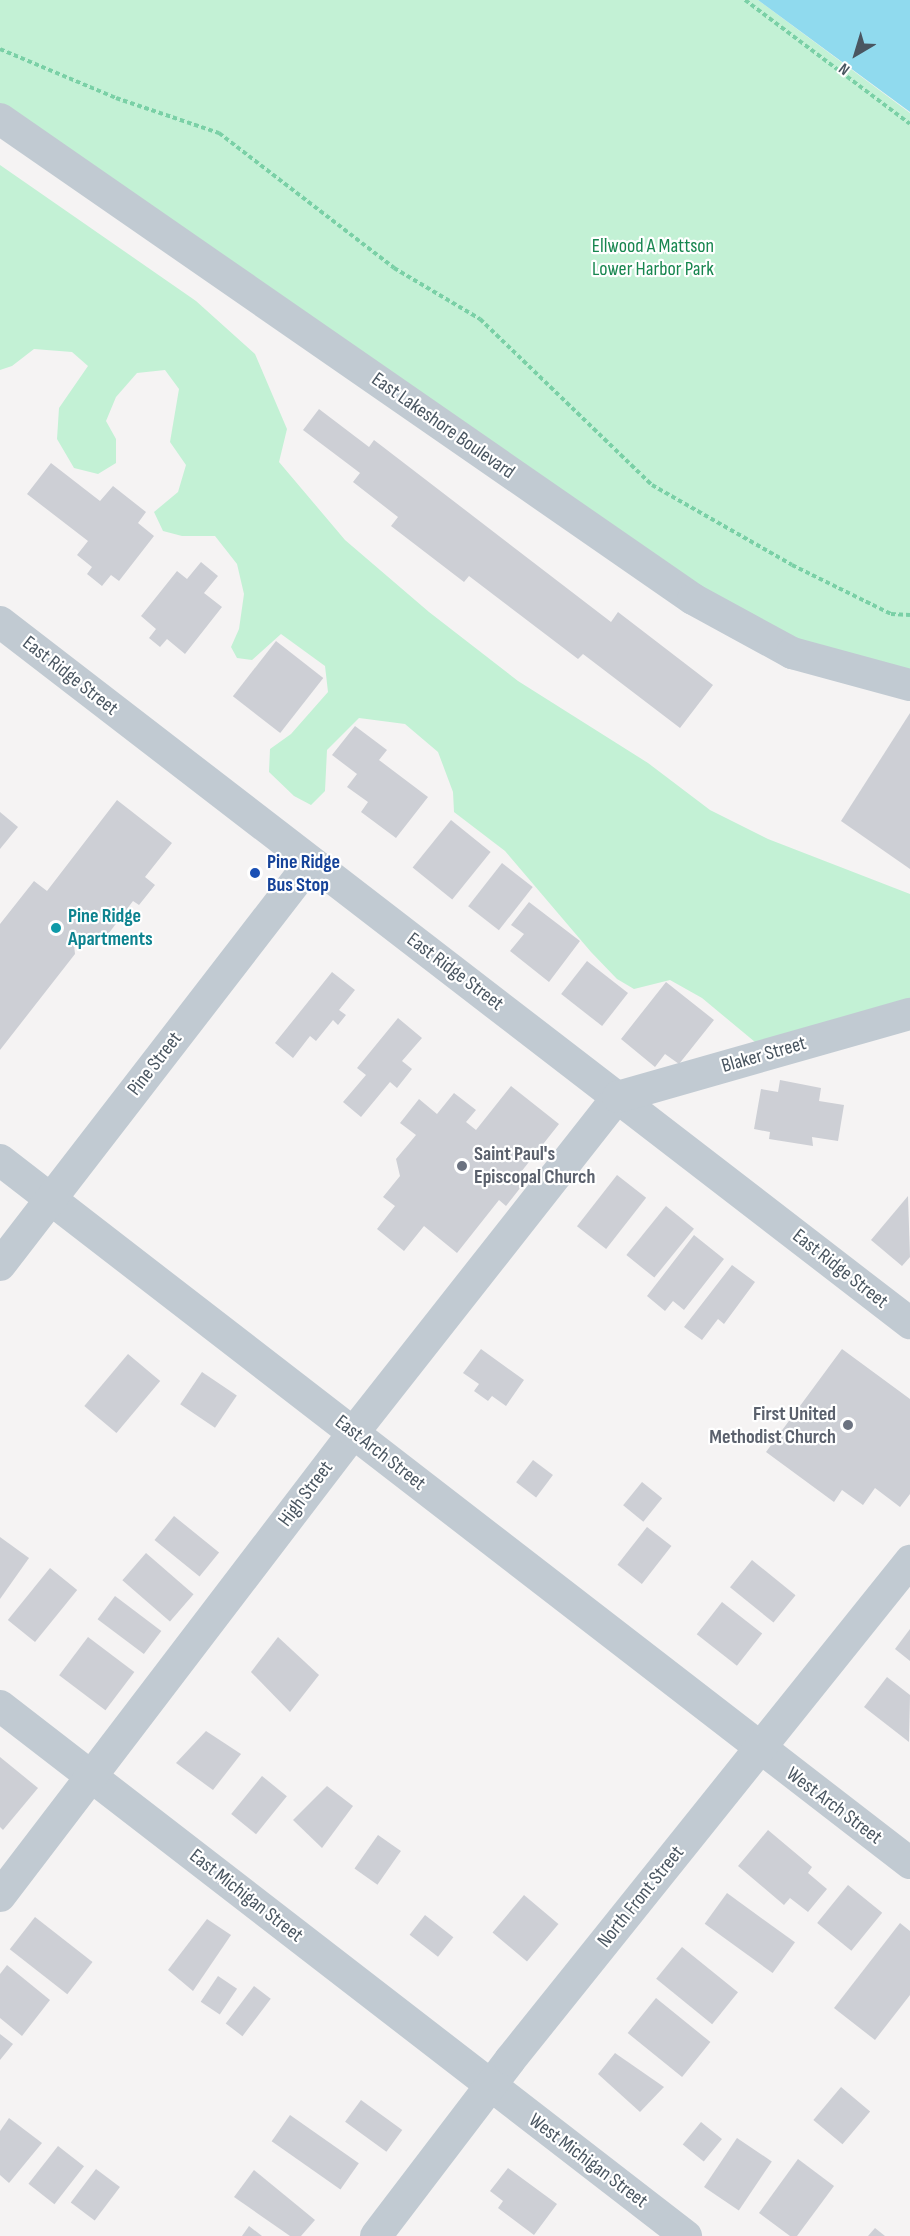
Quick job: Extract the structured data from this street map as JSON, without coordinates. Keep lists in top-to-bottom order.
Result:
{
  "streets": {
    "street": [
      "East Lakeshore Boulevard",
      "East Ridge Street",
      "Blaker Street",
      "Pine Street",
      "East Arch Street",
      "High Street",
      "West Arch Street",
      "East Michigan Street",
      "North Front Street",
      "West Michigan Street"
    ]
  },
  "crossings": [
    ["East Ridge Street", "Blaker Street"],
    ["East Ridge Street", "Pine Street"],
    ["East Ridge Street", "High Street"],
    ["Blaker Street", "High Street"],
    ["Pine Street", "East Arch Street"],
    ["East Arch Street", "High Street"],
    ["East Arch Street", "West Arch Street"],
    ["East Arch Street", "North Front Street"],
    ["High Street", "East Michigan Street"],
    ["West Arch Street", "North Front Street"],
    ["East Michigan Street", "North Front Street"],
    ["East Michigan Street", "West Michigan Street"],
    ["North Front Street", "West Michigan Street"]
  ],
  "parks": ["Ellwood A Mattson Lower Harbor Park"],
  "places": [
    "Pine Ridge Bus Stop",
    "Pine Ridge Apartments",
    "Saint Paul's Episcopal Church",
    "First United Methodist Church"
  ],
  "north": "bottom left"
}
